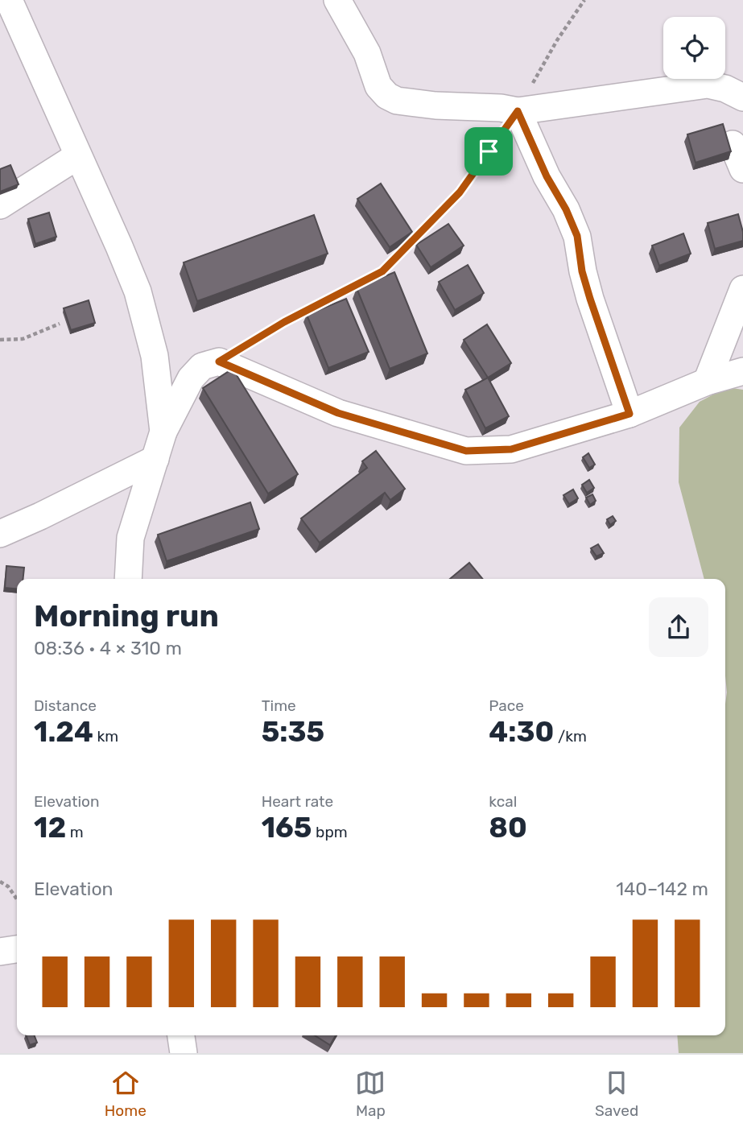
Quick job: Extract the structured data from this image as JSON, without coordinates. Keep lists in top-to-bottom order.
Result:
{
  "page": {
    "heading": ["Morning run", "08:36 · 4 × 310 m"],
    "stats": [
      ["Distance", "1.24 km"],
      ["Time", "5:35"],
      ["Pace", "4:30 /km"],
      ["Elevation", "12 m"],
      ["Heart rate", "165 bpm"],
      ["kcal", "80"]
    ],
    "chart": ["Elevation", "140–142 m"],
    "tabs": ["Home", "Map", "Saved"]
  }
}
